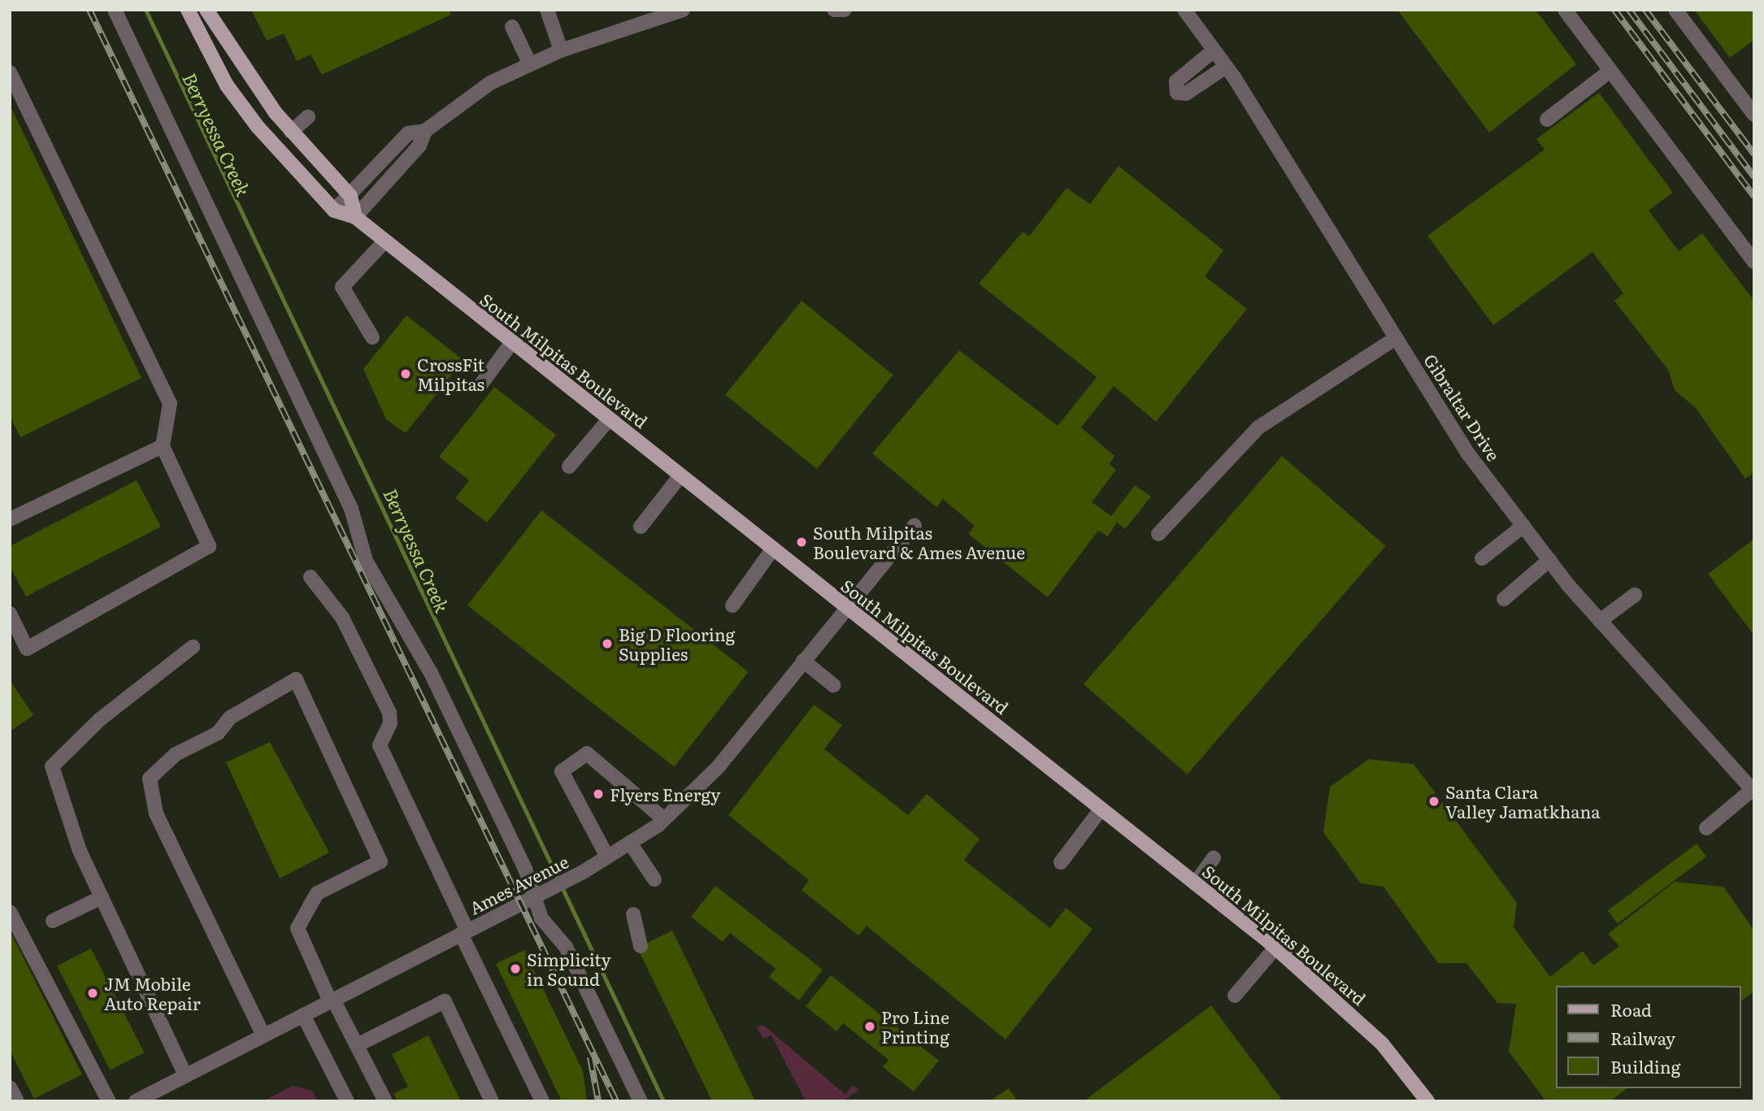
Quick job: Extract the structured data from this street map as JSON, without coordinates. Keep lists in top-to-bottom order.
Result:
{
  "streets": {
    "main road": ["South Milpitas Boulevard"],
    "street": ["Gibraltar Drive", "Ames Avenue"]
  },
  "crossings": [
    ["South Milpitas Boulevard", "Ames Avenue"]
  ],
  "water": ["Berryessa Creek"],
  "places": [
    "CrossFit Milpitas",
    "South Milpitas Boulevard & Ames Avenue",
    "Big D Flooring Supplies",
    "Flyers Energy",
    "Santa Clara Valley Jamatkhana",
    "Simplicity in Sound",
    "JM Mobile Auto Repair",
    "Pro Line Printing"
  ],
  "legend": ["Road", "Railway", "Building"]
}
